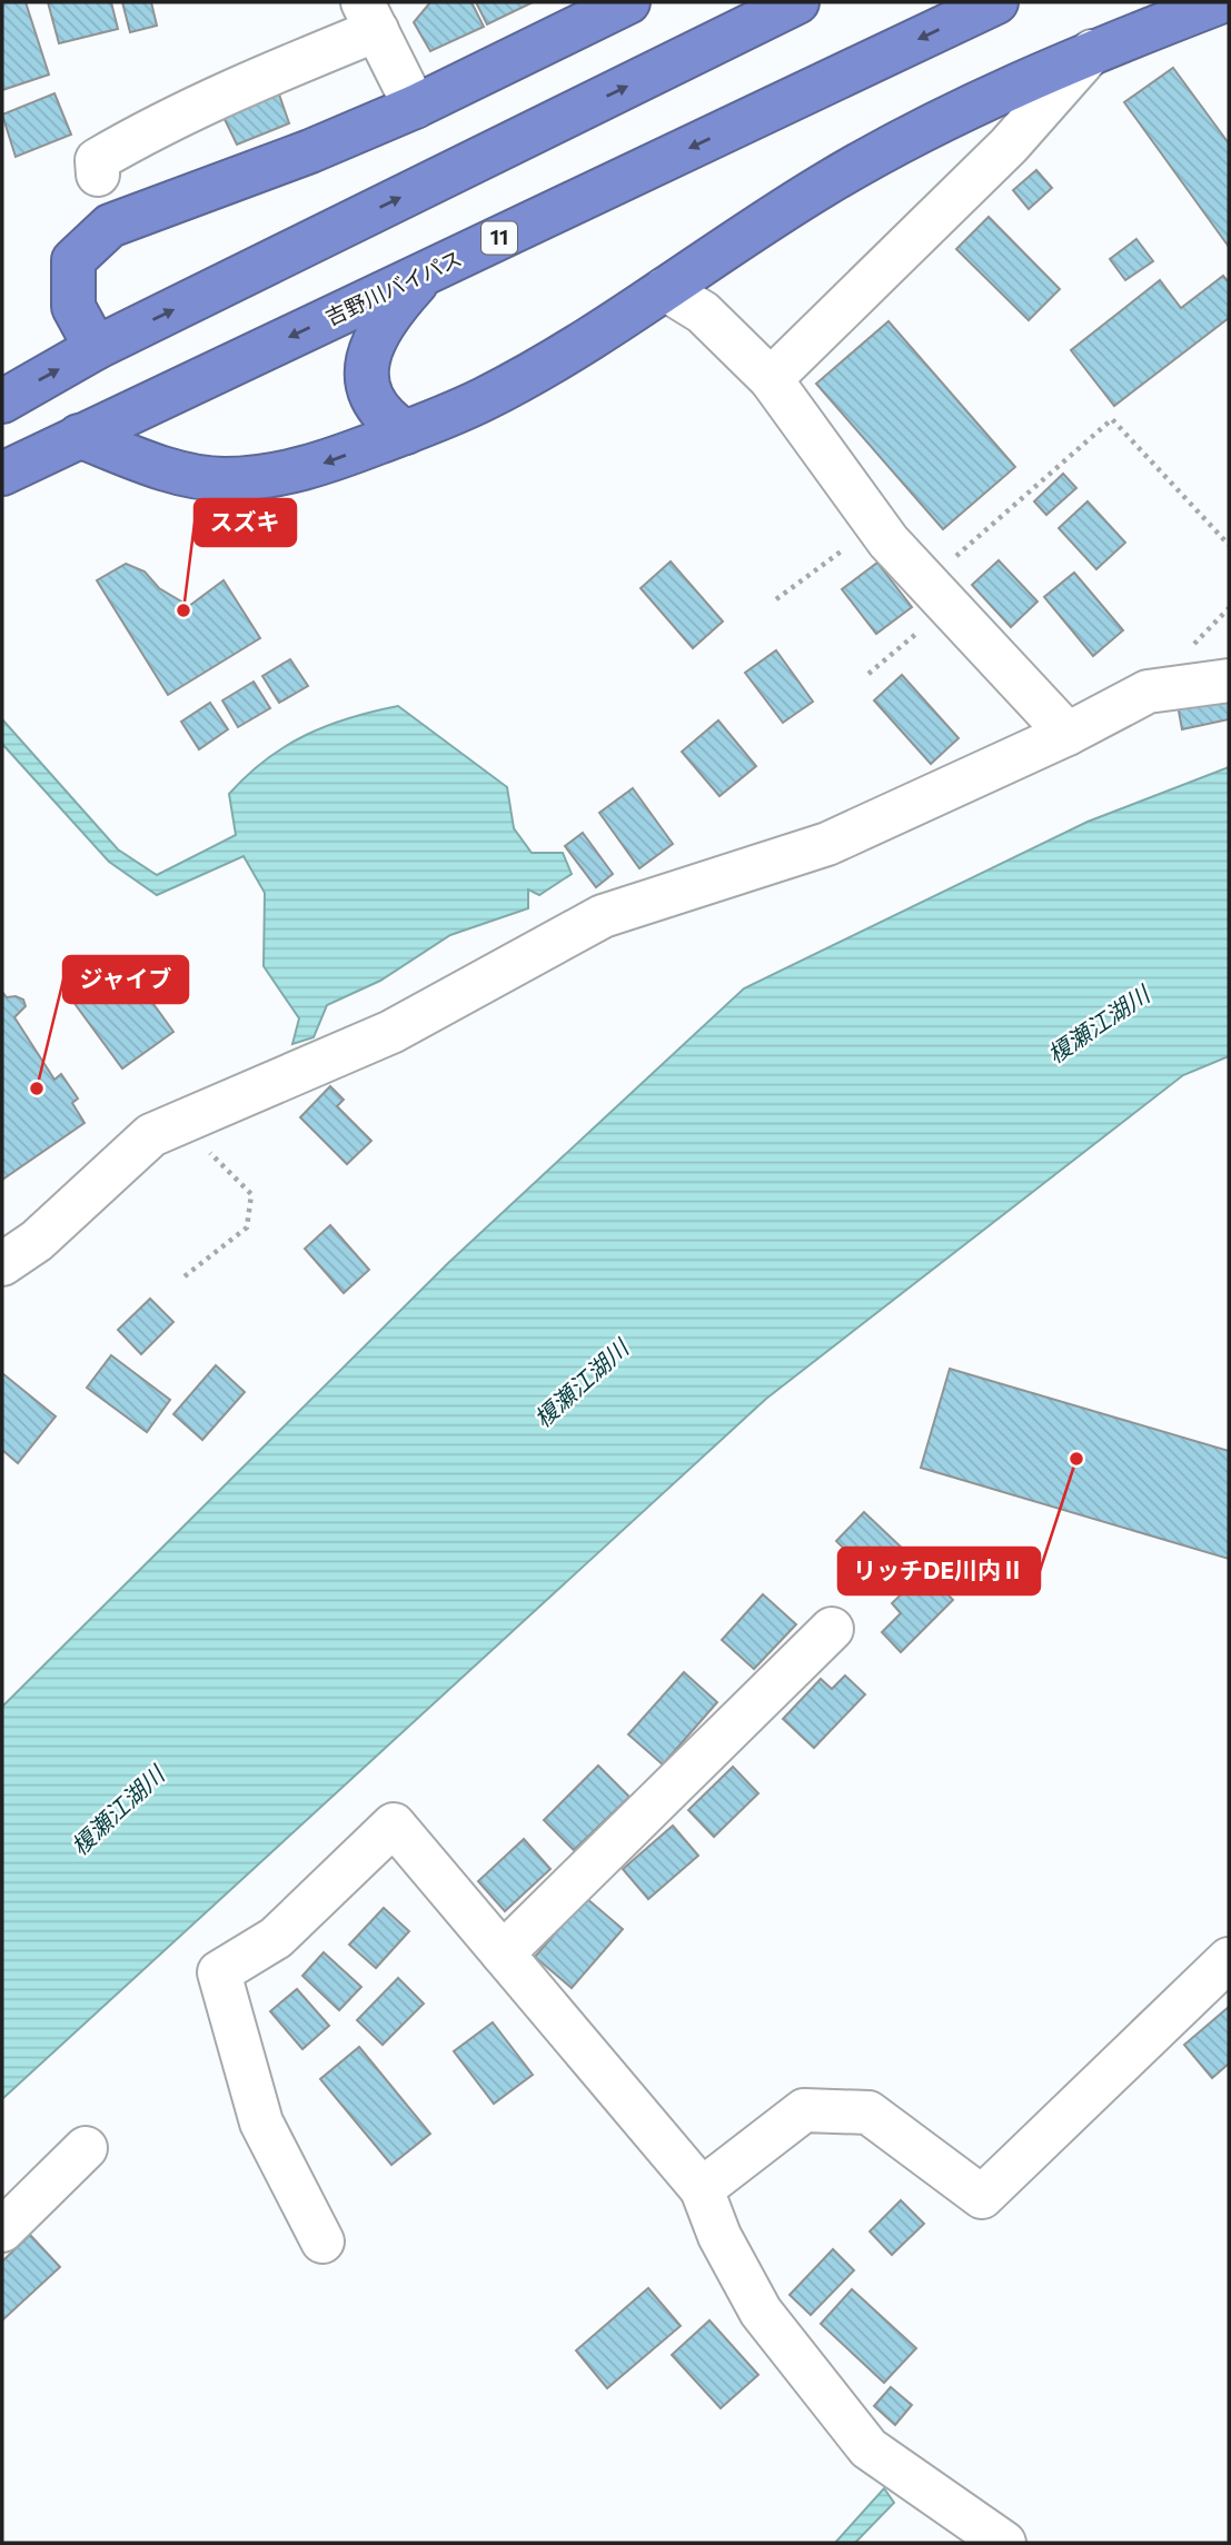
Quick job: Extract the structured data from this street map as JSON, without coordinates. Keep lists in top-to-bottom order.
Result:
{
  "streets": {
    "highway": ["11", "吉野川バイパス"]
  },
  "water": ["榎瀬江湖川"],
  "places": ["スズキ", "ジャイブ", "リッチDE川内Ⅱ"]
}
